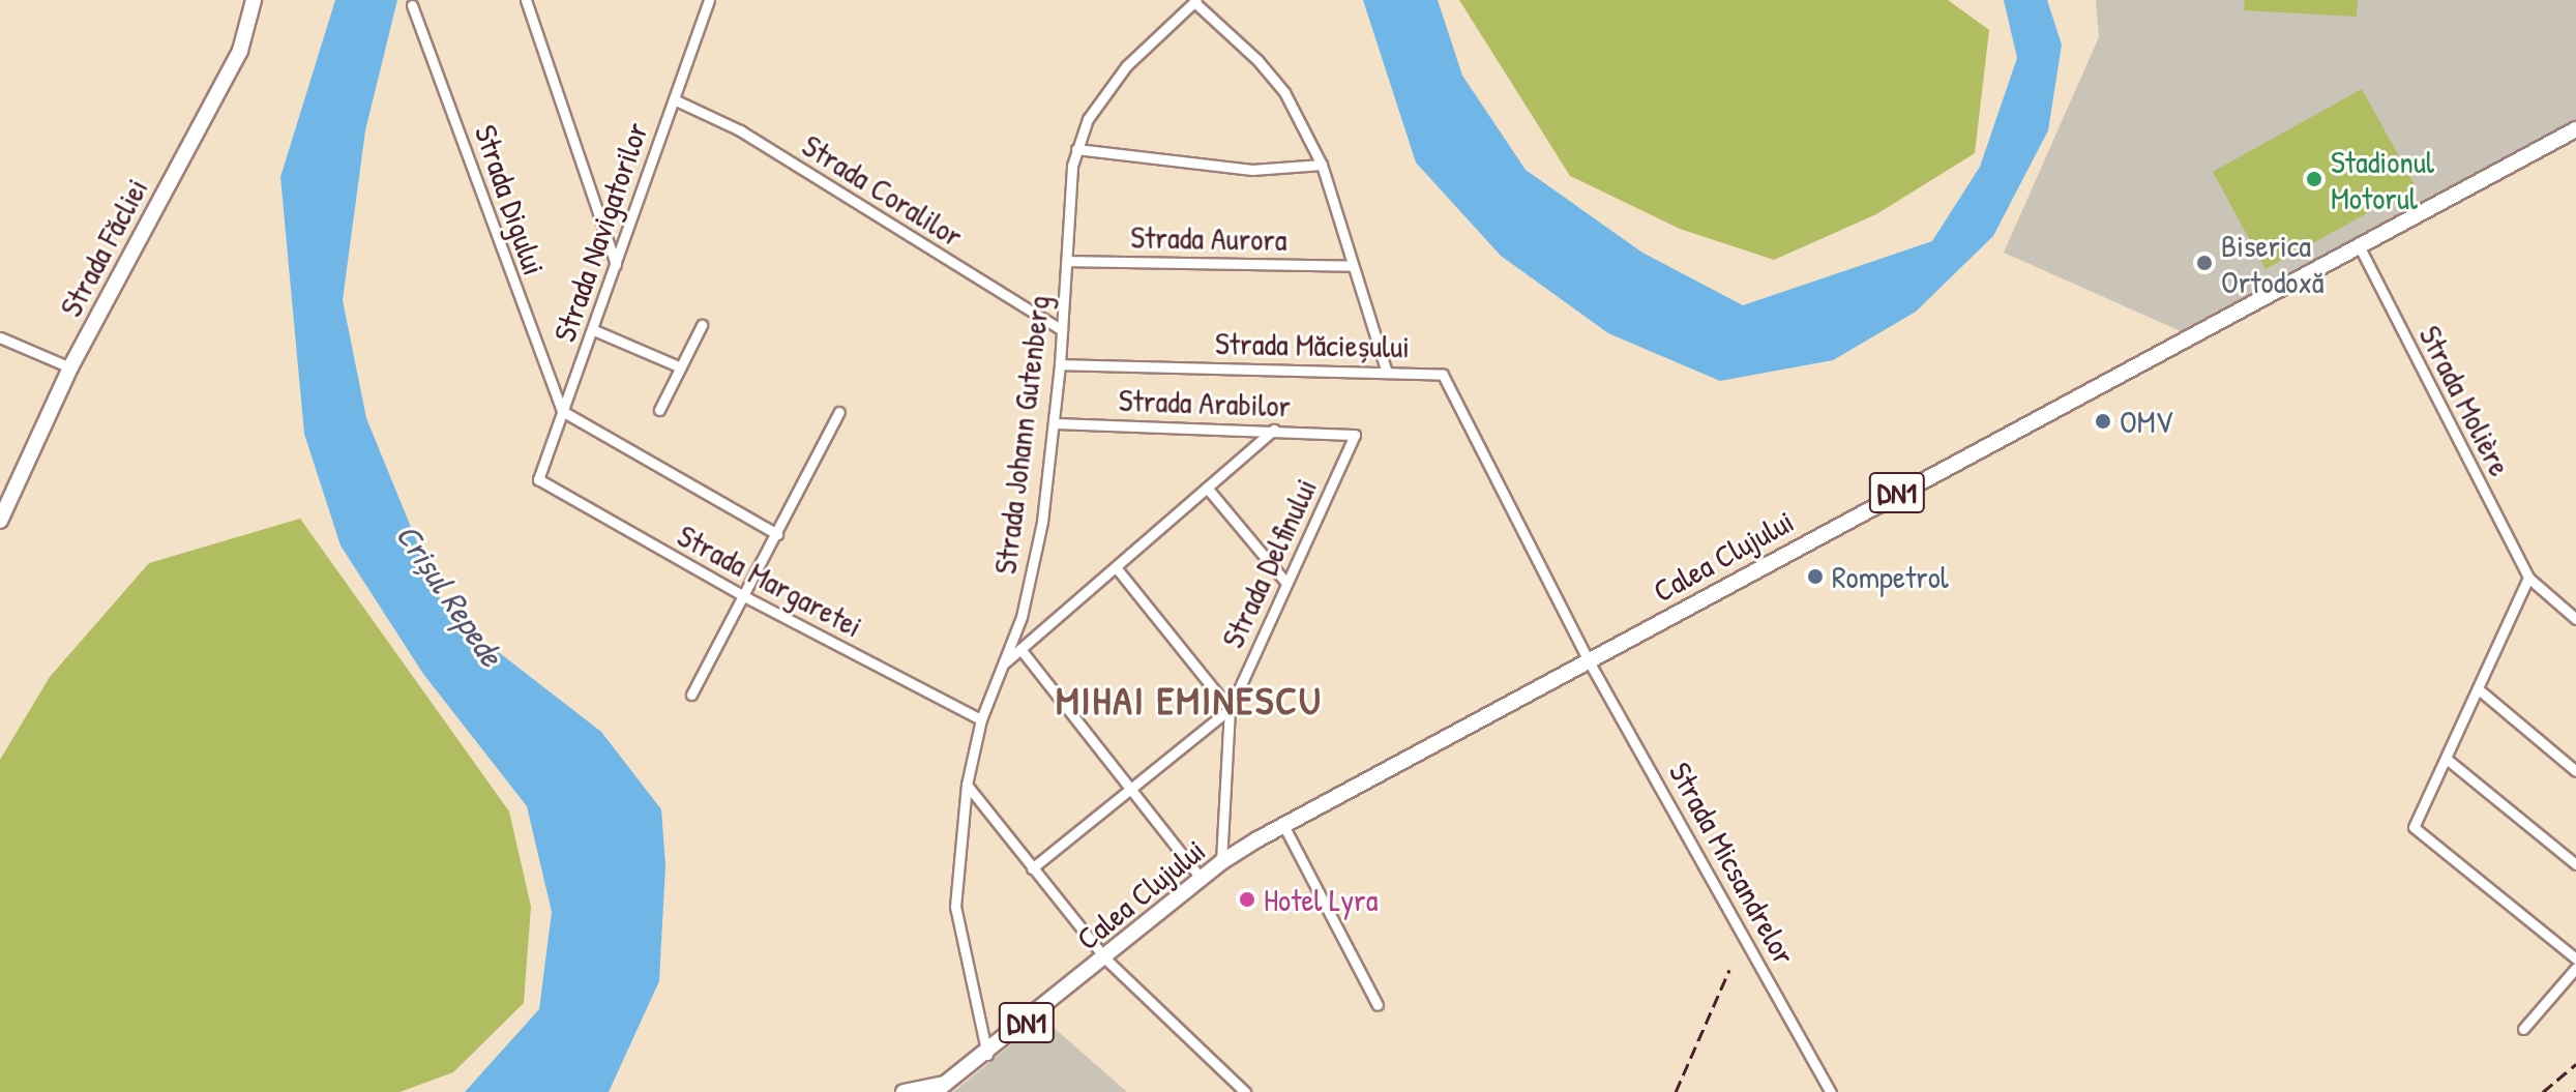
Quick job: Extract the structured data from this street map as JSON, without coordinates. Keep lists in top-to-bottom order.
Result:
{
  "streets": {
    "main road": ["Strada Făcliei", "DN1", "Calea Clujului"],
    "street": [
      "Strada Coralilor",
      "Strada Digului",
      "Strada Navigatorilor",
      "Strada Aurora",
      "Strada Măcieșului",
      "Strada Molière",
      "Strada Arabilor",
      "Strada Johann Gutenberg",
      "Strada Delfinului",
      "Strada Margaretei",
      "Strada Micsandrelor"
    ]
  },
  "crossings": [
    ["Strada Coralilor", "Strada Navigatorilor"],
    ["Strada Coralilor", "Strada Johann Gutenberg"],
    ["Strada Digului", "Strada Navigatorilor"],
    ["Strada Navigatorilor", "Strada Margaretei"],
    ["Strada Aurora", "Strada Johann Gutenberg"],
    ["Strada Măcieșului", "Strada Johann Gutenberg"],
    ["Strada Măcieșului", "Calea Clujului"],
    ["Strada Măcieșului", "Strada Micsandrelor"],
    ["Strada Molière", "Calea Clujului"],
    ["Strada Arabilor", "Strada Johann Gutenberg"],
    ["Strada Arabilor", "Strada Delfinului"],
    ["Strada Johann Gutenberg", "Calea Clujului"],
    ["Strada Johann Gutenberg", "Strada Margaretei"],
    ["DN1", "Calea Clujului"],
    ["Calea Clujului", "Strada Delfinului"],
    ["Calea Clujului", "Strada Micsandrelor"]
  ],
  "districts": ["MIHAI EMINESCU"],
  "water": ["Crișul Repede"],
  "places": [
    "Stadionul Motorul",
    "Biserica Ortodoxă",
    "OMV",
    "Rompetrol",
    "Hotel Lyra"
  ]
}
